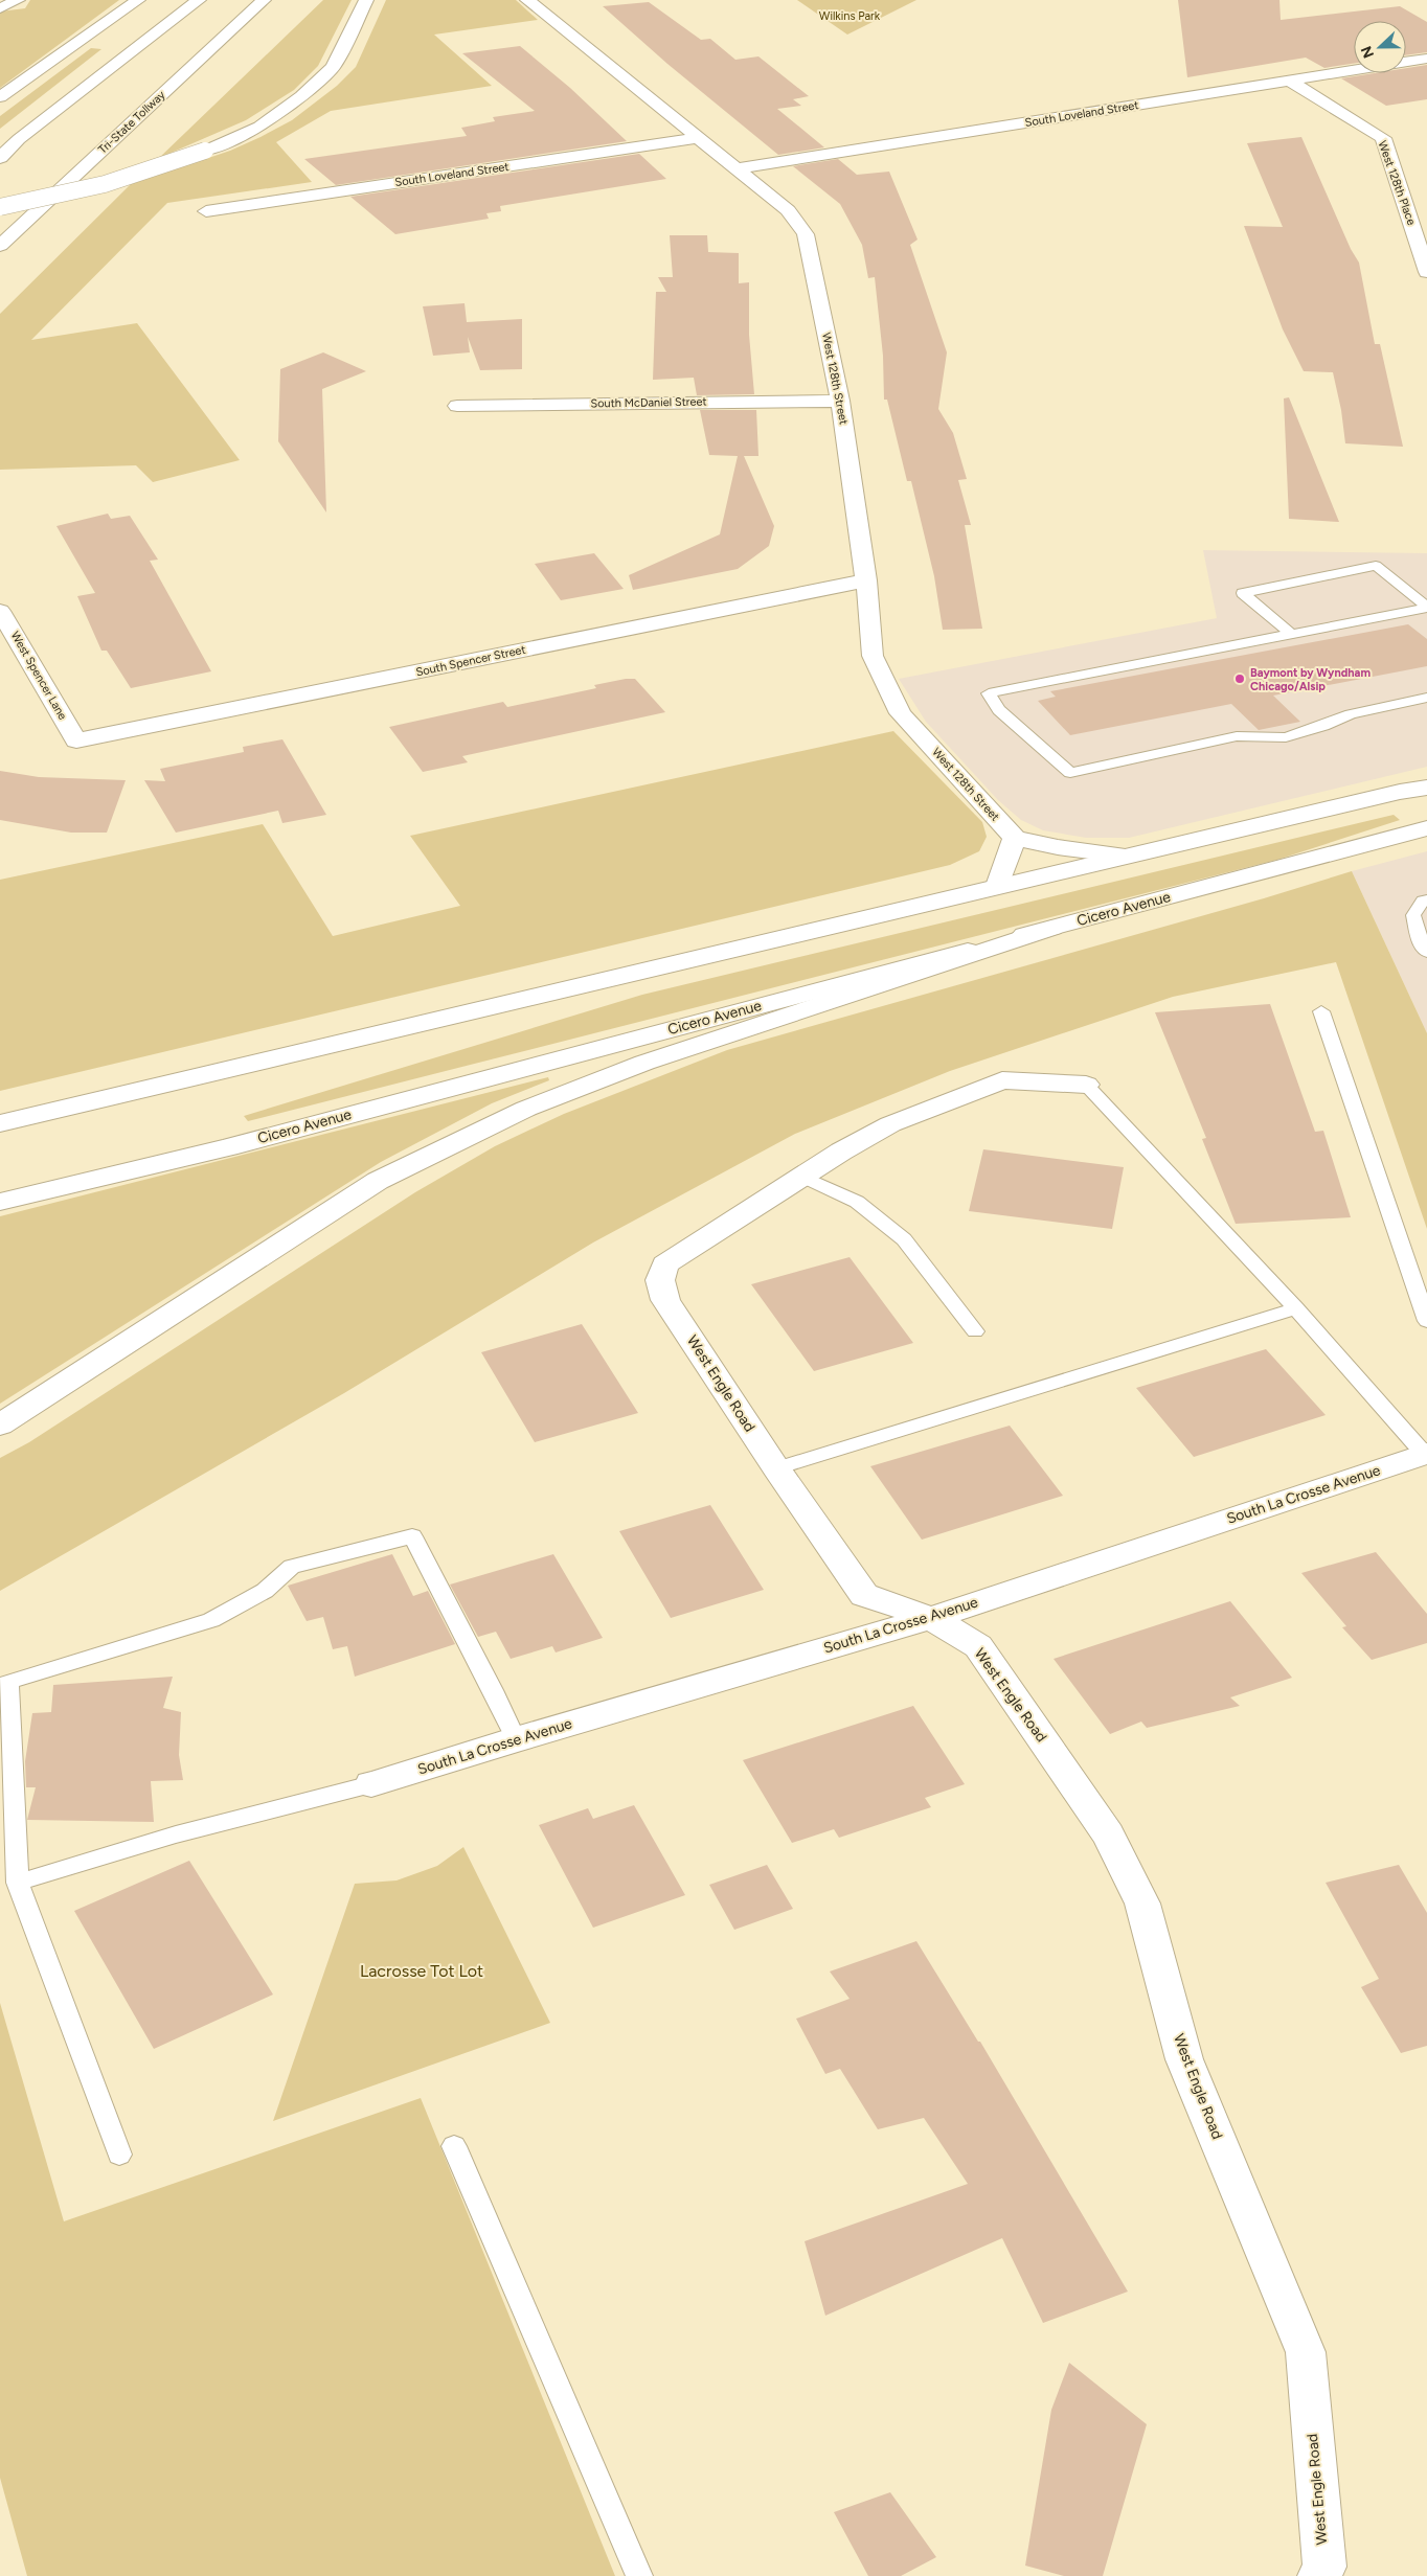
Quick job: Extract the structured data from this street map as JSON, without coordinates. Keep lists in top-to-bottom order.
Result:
{
  "streets": {
    "main road": [
      "South Loveland Street",
      "Tri-State Tollway",
      "West 128th Place",
      "West 128th Street",
      "South McDaniel Street",
      "South Spencer Street",
      "West Spencer Lane",
      "Cicero Avenue",
      "West Engle Road",
      "South La Crosse Avenue"
    ]
  },
  "crossings": [
    ["South Loveland Street", "West 128th Place"],
    ["South Loveland Street", "West 128th Street"],
    ["West 128th Street", "South McDaniel Street"],
    ["West 128th Street", "South Spencer Street"],
    ["South Spencer Street", "West Spencer Lane"],
    ["West Engle Road", "South La Crosse Avenue"]
  ],
  "parks": ["Wilkins Park", "Lacrosse Tot Lot"],
  "places": ["Baymont by Wyndham Chicago/Alsip"],
  "north": "left"
}
